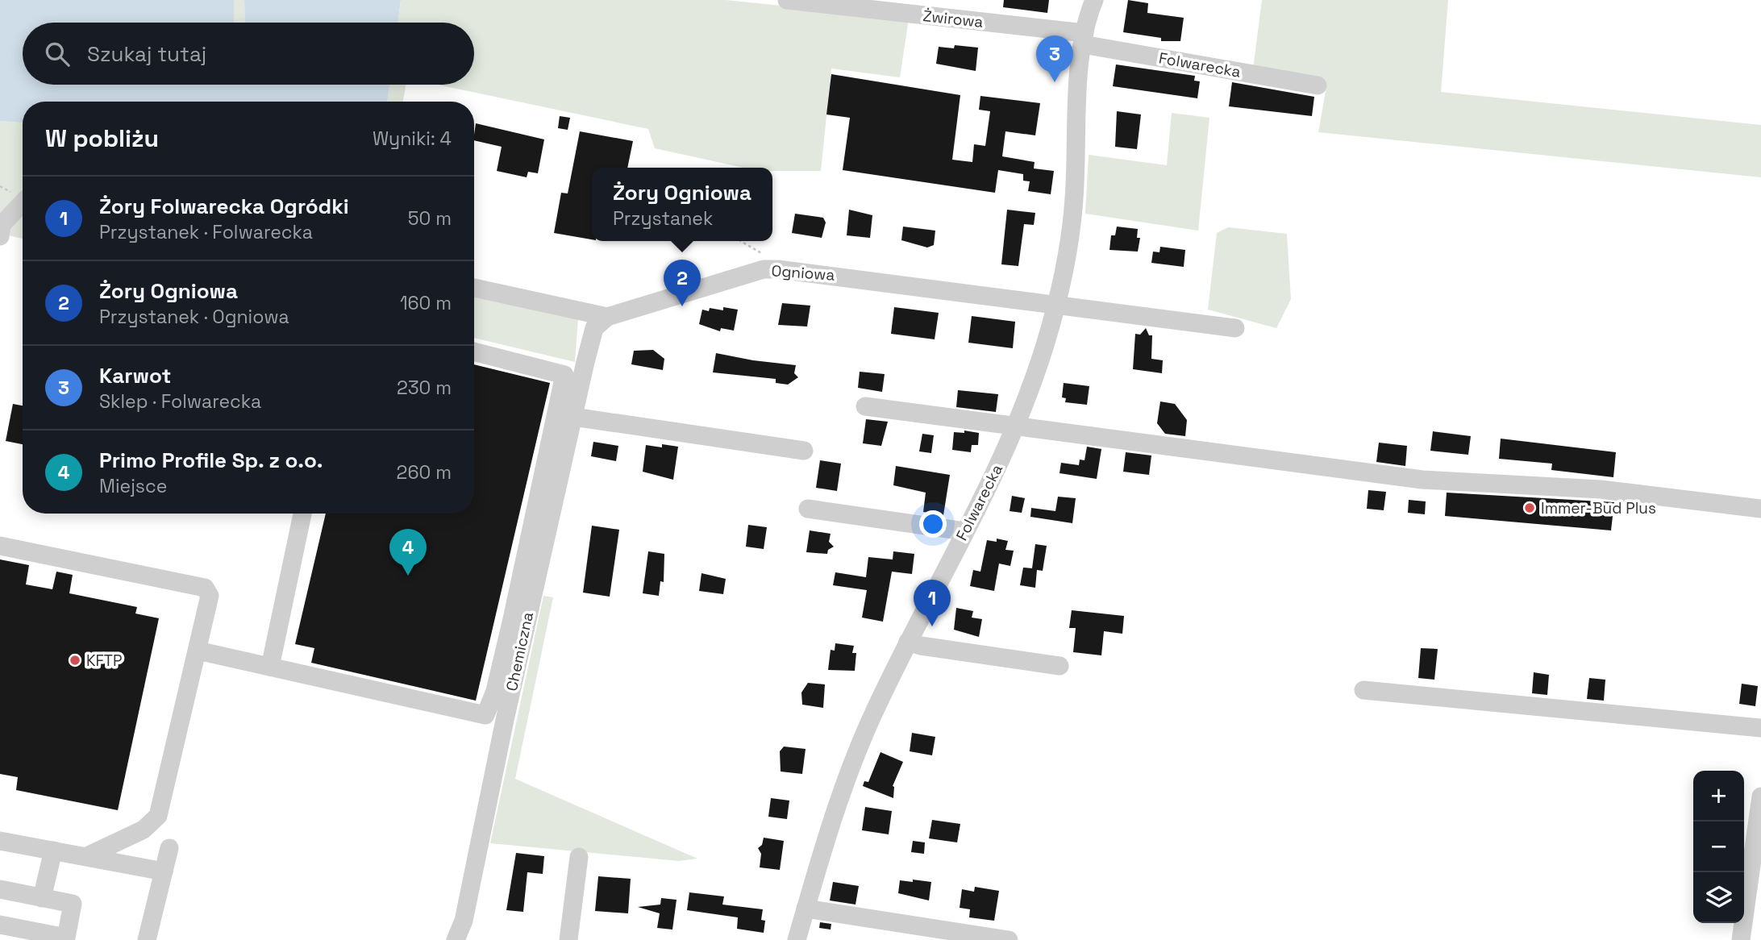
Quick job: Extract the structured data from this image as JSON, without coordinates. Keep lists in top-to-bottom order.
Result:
{
  "streets": {
    "street": [
      "Żwirowa",
      "Folwarecka",
      "Ogniowa",
      "Chemiczna"
    ]
  },
  "crossings": [
    ["Żwirowa", "Folwarecka"],
    ["Folwarecka", "Ogniowa"]
  ],
  "places": ["Immer-Bud Plus", "KFTP"],
  "page": {
    "search": "Szukaj tutaj",
    "pins": [
      "3",
      "2",
      "4",
      "1"
    ],
    "heading": ["W pobliżu", "Wyniki: 4"],
    "popup": ["Żory Ogniowa", "Przystanek"],
    "list": [
      {
        "mark": "1",
        "name": "Żory Folwarecka Ogródki",
        "note": "Przystanek · Folwarecka",
        "value": "50 m"
      },
      {
        "mark": "2",
        "name": "Żory Ogniowa",
        "note": "Przystanek · Ogniowa",
        "value": "160 m"
      },
      {
        "mark": "3",
        "name": "Karwot",
        "note": "Sklep · Folwarecka",
        "value": "230 m"
      },
      {
        "mark": "4",
        "name": "Primo Profile Sp. z o.o.",
        "note": "Miejsce",
        "value": "260 m"
      }
    ],
    "map_buttons": ["+", "−"]
  }
}
